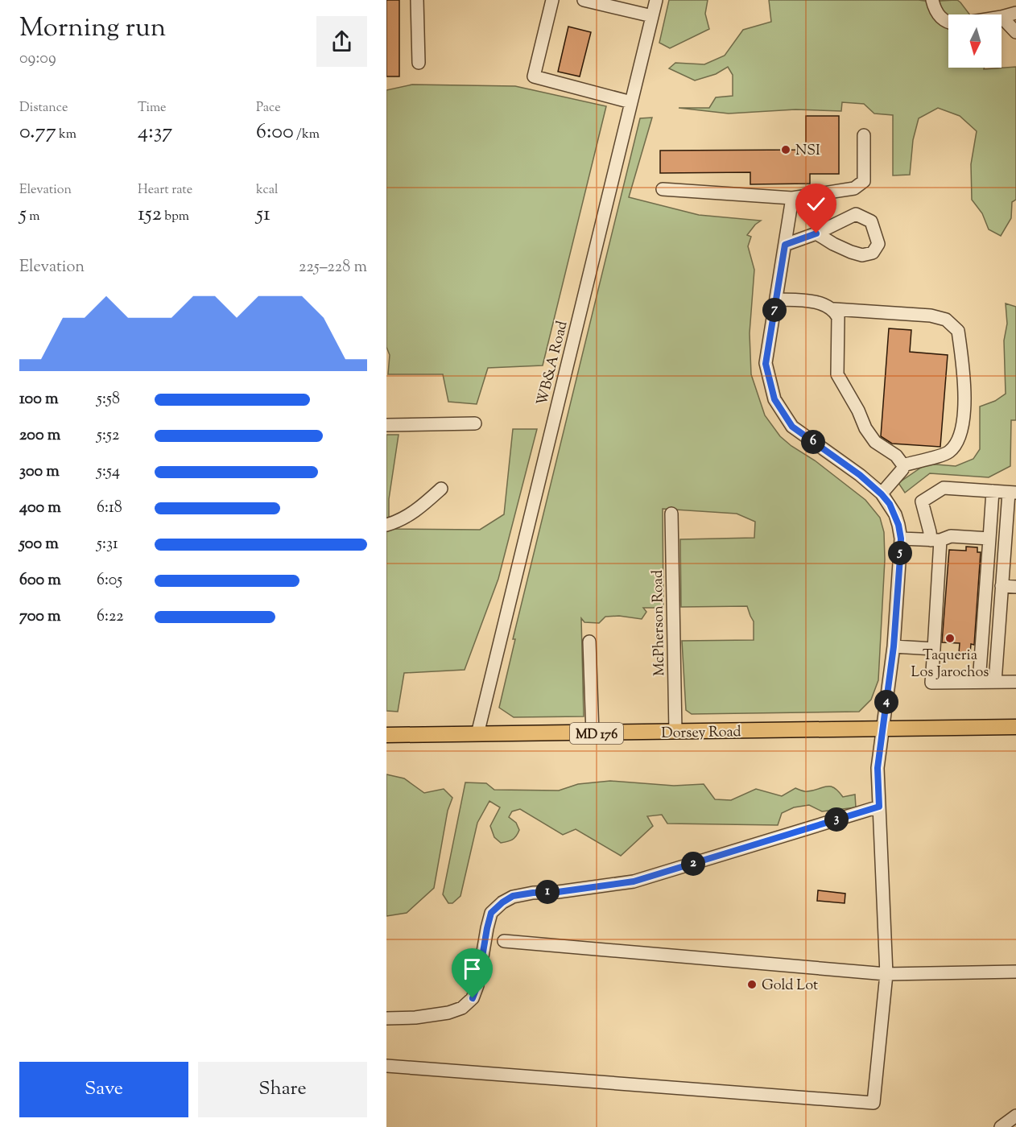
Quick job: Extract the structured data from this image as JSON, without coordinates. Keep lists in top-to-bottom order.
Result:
{
  "streets": {
    "main road": ["Dorsey Road", "MD 176"],
    "street": ["WB&A Road", "McPherson Road"]
  },
  "crossings": [
    ["WB&A Road", "Dorsey Road"],
    ["McPherson Road", "Dorsey Road"]
  ],
  "places": ["NSI", "Taqueria Los Jarochos", "Gold Lot"],
  "north": "bottom",
  "page": {
    "heading": ["Morning run", "09:09"],
    "stats": [
      ["Distance", "0.77 km"],
      ["Time", "4:37"],
      ["Pace", "6:00 /km"],
      ["Elevation", "5 m"],
      ["Heart rate", "152 bpm"],
      ["kcal", "51"]
    ],
    "chart": ["Elevation", "225–228 m"],
    "pins": [
      "7",
      "6",
      "5",
      "4",
      "3",
      "2",
      "1"
    ],
    "list": [
      {
        "name": "100 m",
        "note": "5:58"
      },
      {
        "name": "200 m",
        "note": "5:52"
      },
      {
        "name": "300 m",
        "note": "5:54"
      },
      {
        "name": "400 m",
        "note": "6:18"
      },
      {
        "name": "500 m",
        "note": "5:31"
      },
      {
        "name": "600 m",
        "note": "6:05"
      },
      {
        "name": "700 m",
        "note": "6:22"
      }
    ],
    "buttons": ["Save", "Share"]
  }
}
